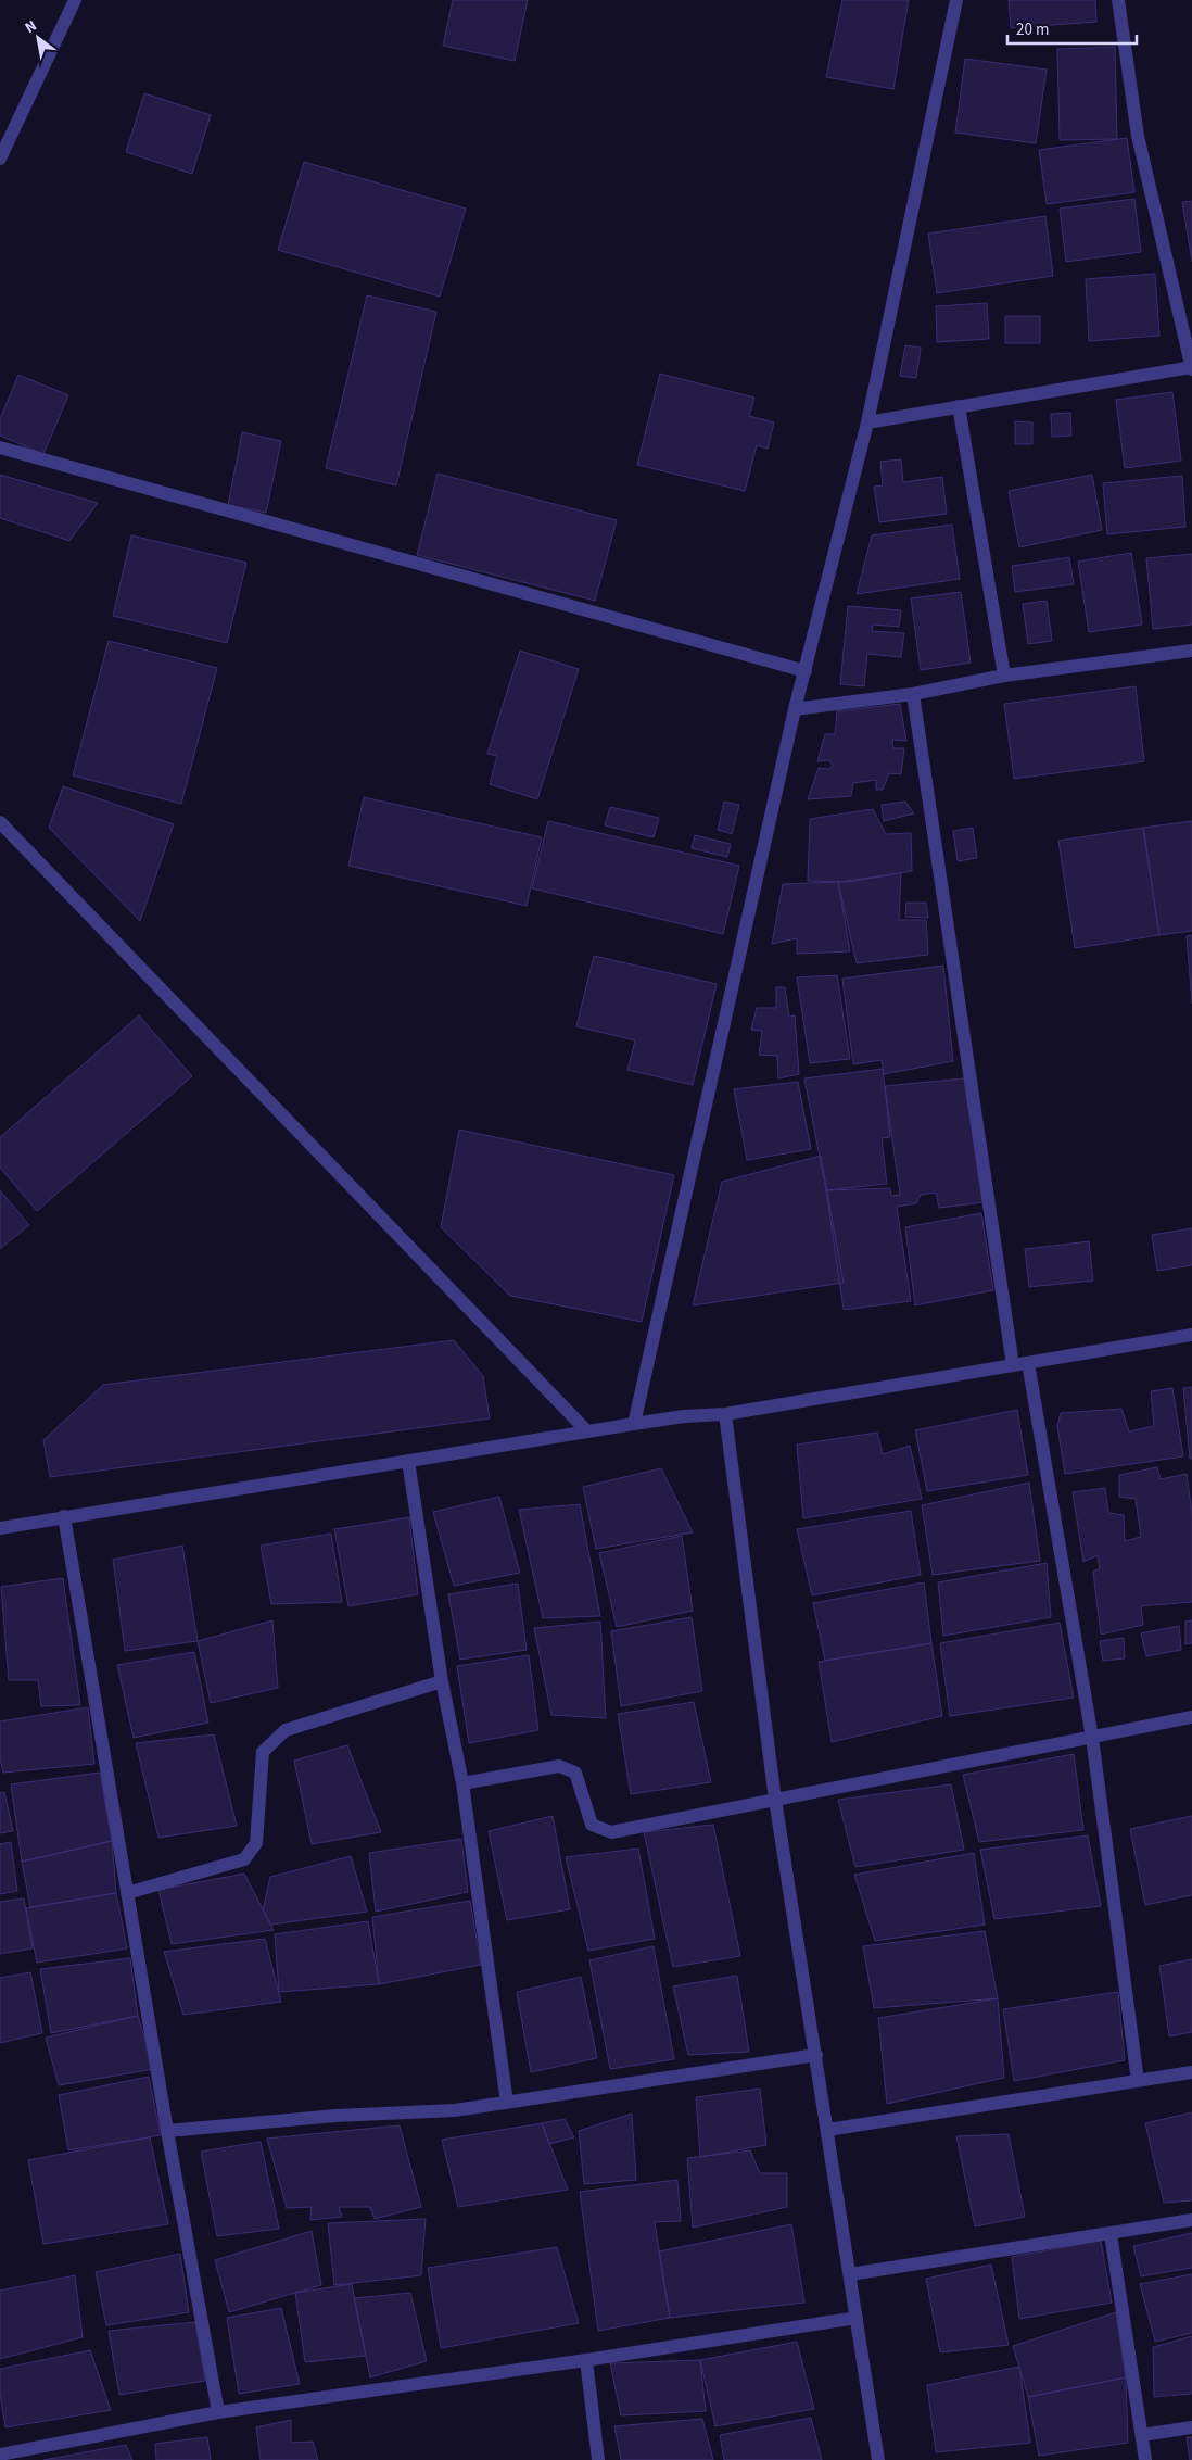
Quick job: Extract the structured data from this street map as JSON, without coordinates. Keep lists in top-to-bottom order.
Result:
{
  "scale_bar": "20 m",
  "north": "top left"
}
